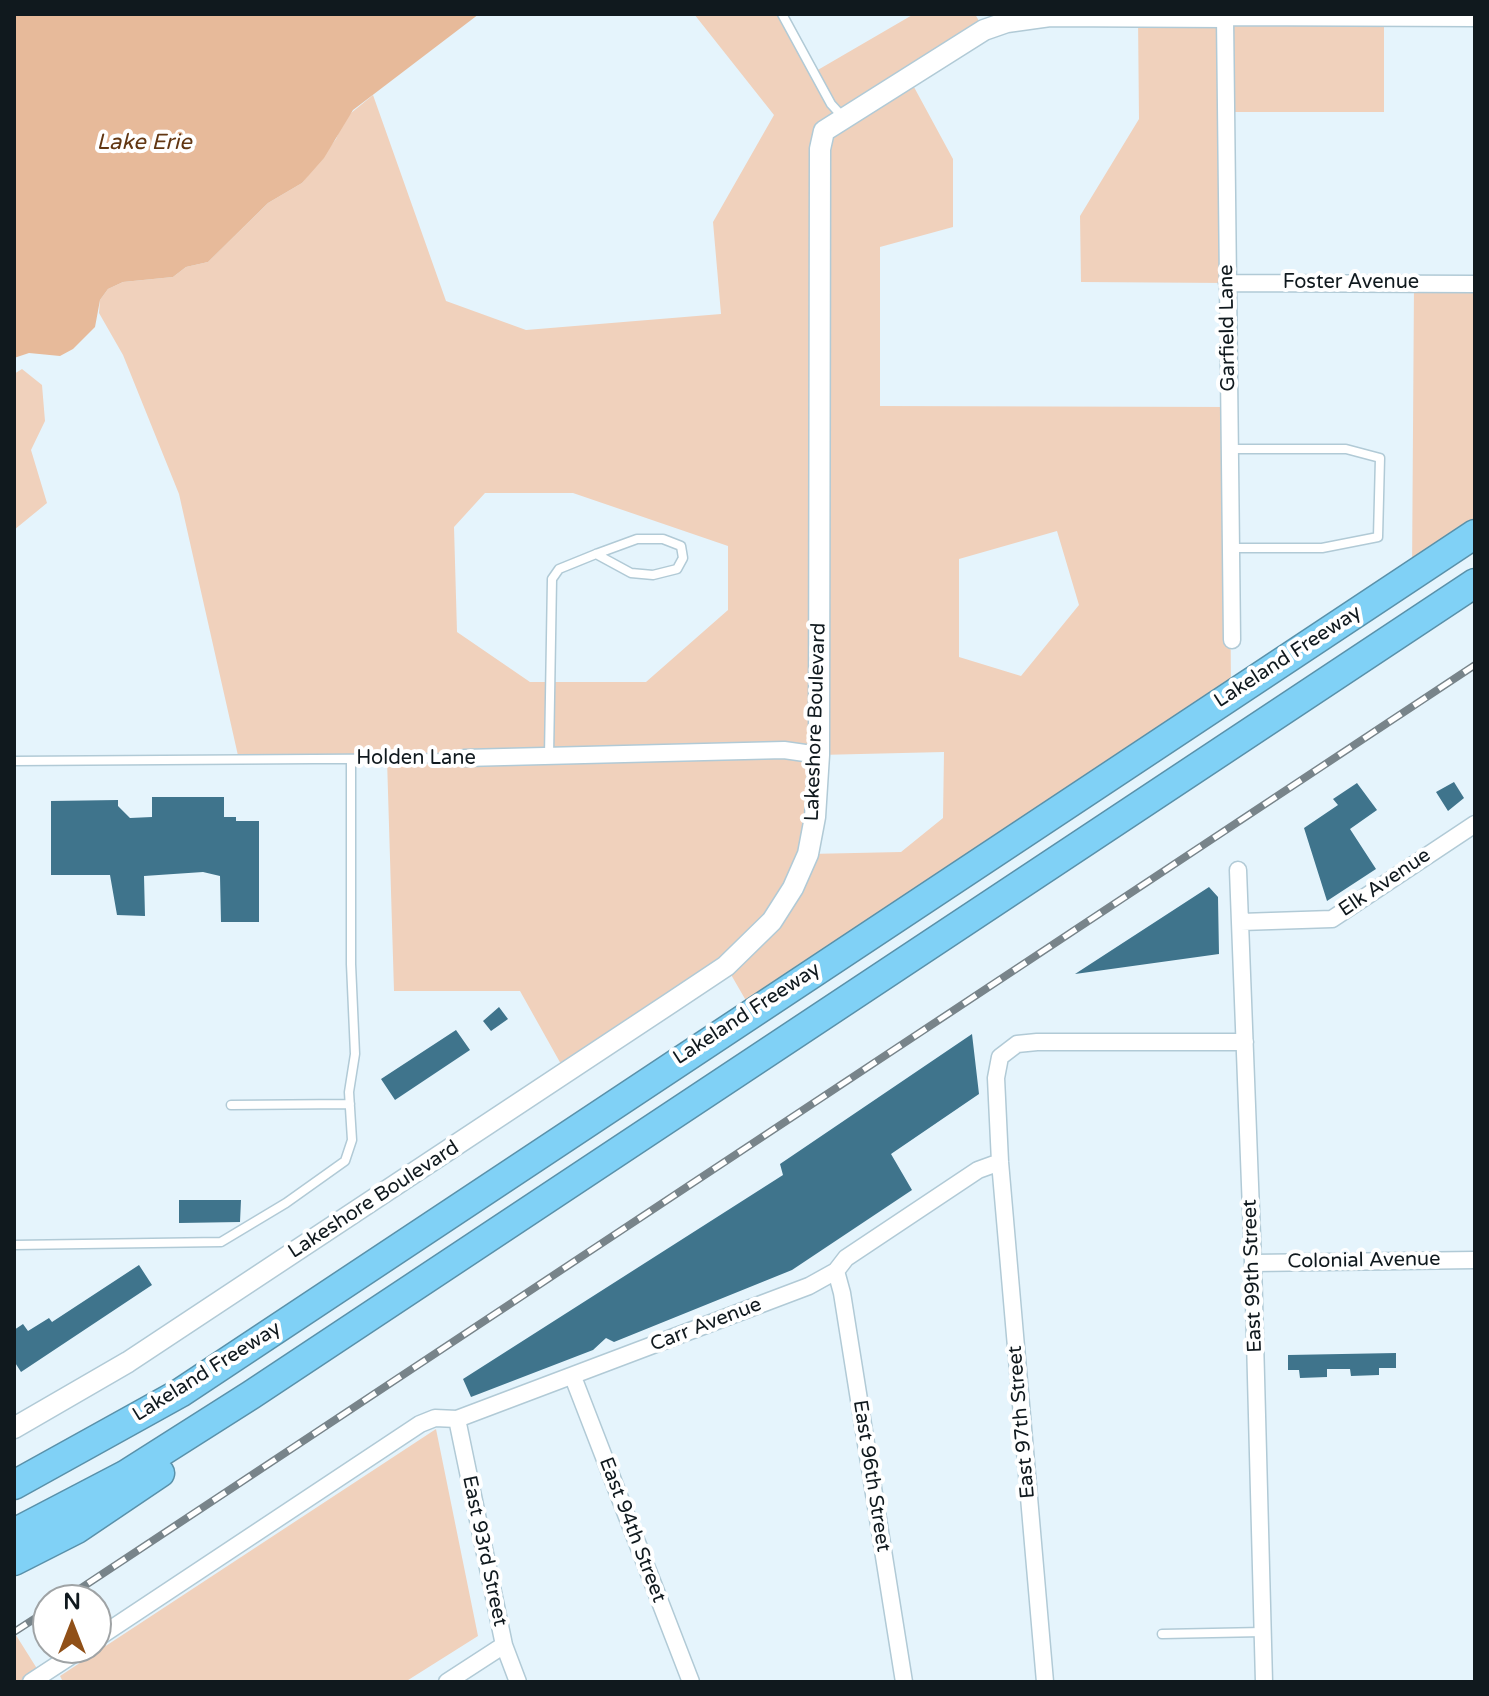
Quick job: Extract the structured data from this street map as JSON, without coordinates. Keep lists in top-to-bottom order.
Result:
{
  "streets": {
    "highway": ["Lakeland Freeway"],
    "street": [
      "Foster Avenue",
      "Garfield Lane",
      "Lakeshore Boulevard",
      "Holden Lane",
      "Elk Avenue",
      "Colonial Avenue",
      "East 99th Street",
      "Carr Avenue",
      "East 97th Street",
      "East 96th Street",
      "East 94th Street",
      "East 93rd Street"
    ]
  },
  "crossings": [
    ["Foster Avenue", "Garfield Lane"],
    ["Garfield Lane", "Lakeshore Boulevard"],
    ["Lakeshore Boulevard", "Holden Lane"],
    ["Elk Avenue", "East 99th Street"],
    ["Colonial Avenue", "East 99th Street"],
    ["Carr Avenue", "East 97th Street"],
    ["Carr Avenue", "East 96th Street"],
    ["Carr Avenue", "East 94th Street"],
    ["Carr Avenue", "East 93rd Street"]
  ],
  "water": ["Lake Erie"],
  "north": "top"
}
